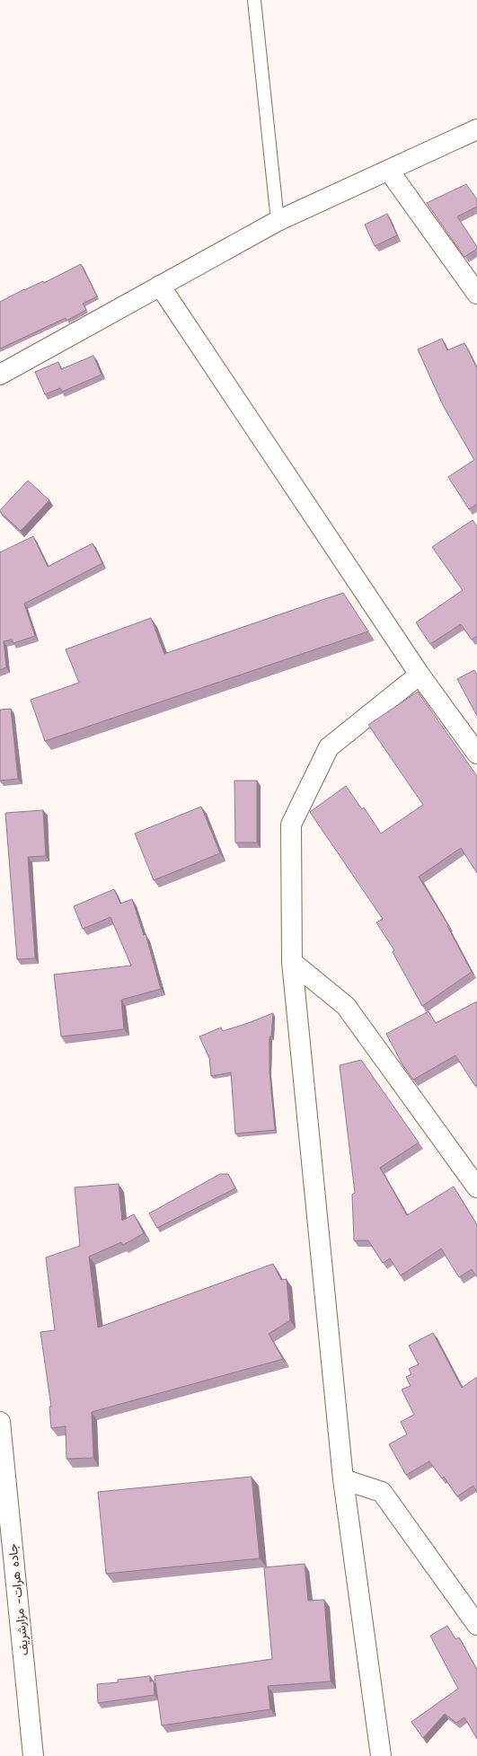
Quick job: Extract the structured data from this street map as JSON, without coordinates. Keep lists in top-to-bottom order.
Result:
{
  "streets": {
    "main road": ["جاده هرات- مزارشریف"]
  }
}
